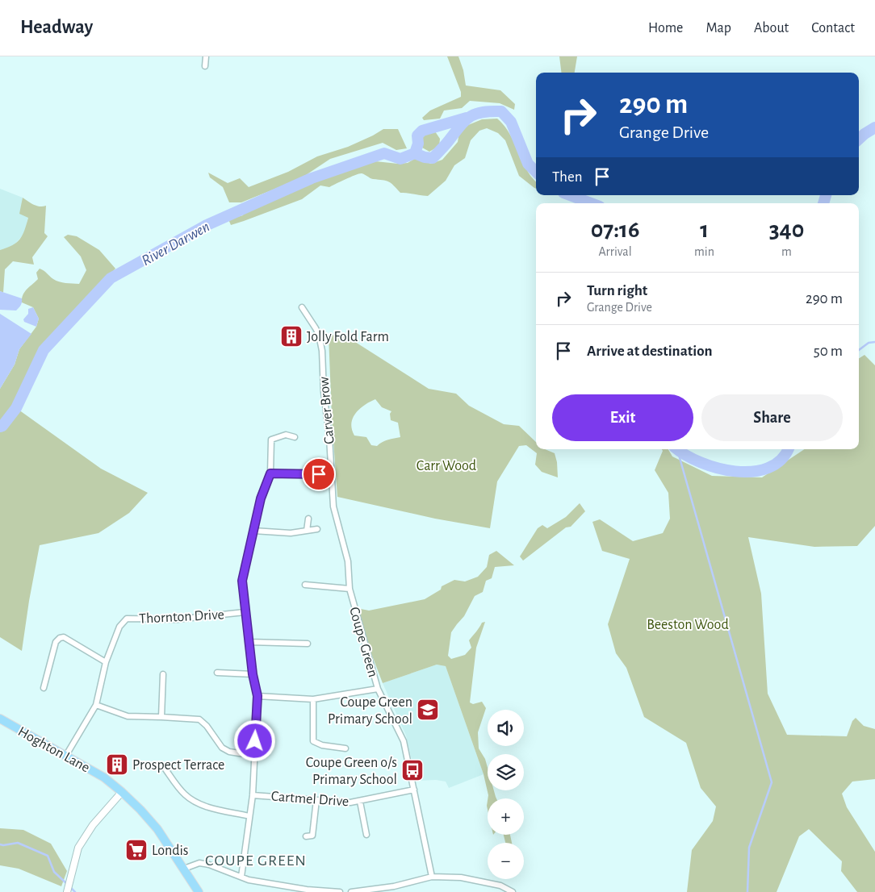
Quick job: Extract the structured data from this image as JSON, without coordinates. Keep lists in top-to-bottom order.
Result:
{
  "streets": {
    "main road": ["Hoghton Lane"],
    "street": [
      "Carver Brow",
      "Thornton Drive",
      "Coupe Green",
      "Cartmel Drive"
    ]
  },
  "crossings": [
    ["Carver Brow", "Coupe Green"],
    ["Thornton Drive", "Hoghton Lane"],
    ["Coupe Green", "Cartmel Drive"]
  ],
  "districts": ["COUPE GREEN"],
  "water": ["River Darwen"],
  "parks": ["Carr Wood", "Beeston Wood"],
  "places": {
    "building": ["Jolly Fold Farm", "Prospect Terrace"],
    "school or university": ["Coupe Green Primary School"],
    "bus stop": ["Coupe Green o/s Primary School"],
    "supermarket": ["Londis"]
  },
  "page": {
    "header": "Headway",
    "nav": [
      "Home",
      "Map",
      "About",
      "Contact"
    ],
    "turn": ["290 m", "Grange Drive"],
    "then": "Then",
    "eta": [
      "07:16",
      "Arrival",
      "1",
      "min",
      "340",
      "m"
    ],
    "list": [
      {
        "name": "Turn right",
        "note": "Grange Drive",
        "value": "290 m"
      },
      {
        "name": "Arrive at destination",
        "value": "50 m"
      }
    ],
    "buttons": ["Exit", "Share"],
    "map_buttons": ["+", "−"]
  }
}
